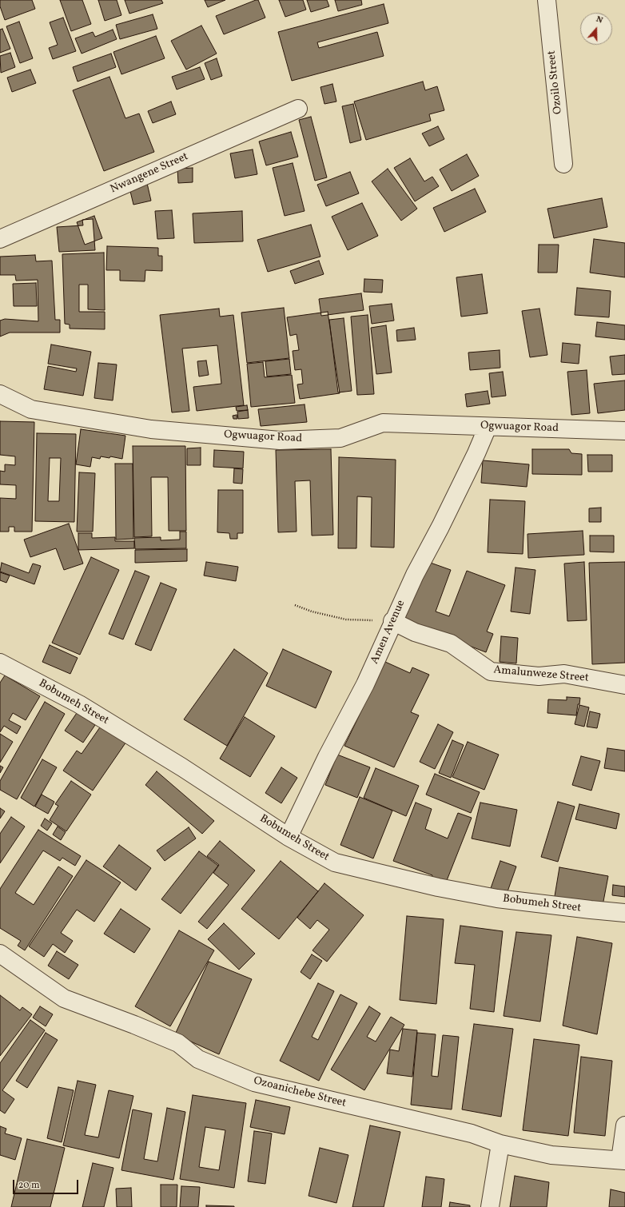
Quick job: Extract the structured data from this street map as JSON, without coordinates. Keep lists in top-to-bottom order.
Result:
{
  "streets": {
    "street": [
      "Ozoilo Street",
      "Nwangene Street",
      "Ogwuagor Road",
      "Amen Avenue",
      "Amalunweze Street",
      "Bobumeh Street",
      "Ozoanichebe Street"
    ]
  },
  "crossings": [
    ["Ogwuagor Road", "Amen Avenue"],
    ["Amen Avenue", "Amalunweze Street"],
    ["Amen Avenue", "Bobumeh Street"]
  ],
  "scale_bar": "20 m",
  "north": "top"
}
